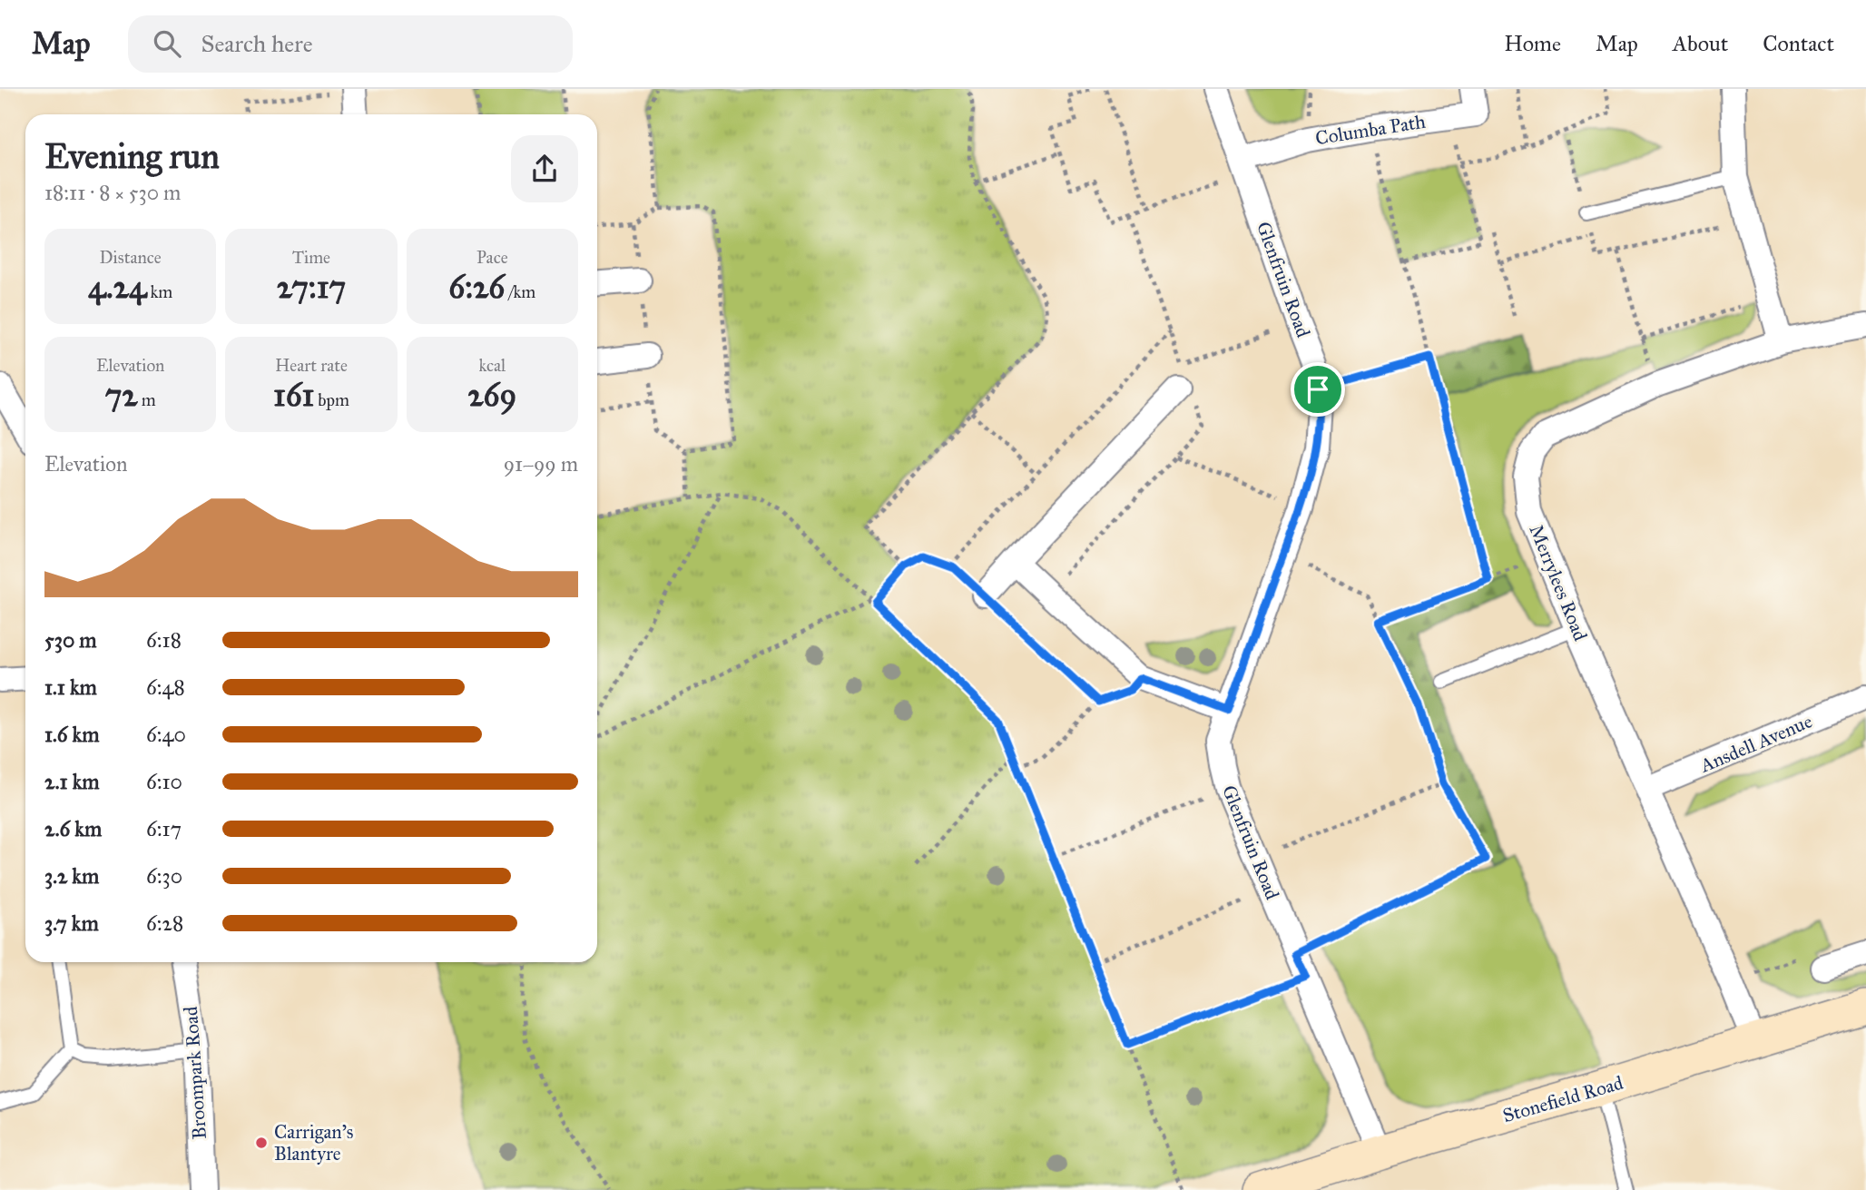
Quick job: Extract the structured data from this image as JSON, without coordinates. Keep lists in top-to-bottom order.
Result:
{
  "streets": {
    "street": [
      "Columba Path",
      "Glenfruin Road",
      "Merrylees Road",
      "Ansdell Avenue",
      "Broompark Road",
      "Stonefield Road"
    ]
  },
  "crossings": [
    ["Columba Path", "Glenfruin Road"],
    ["Glenfruin Road", "Stonefield Road"],
    ["Merrylees Road", "Ansdell Avenue"],
    ["Merrylees Road", "Stonefield Road"]
  ],
  "places": ["Carrigan's Blantyre"],
  "page": {
    "header": "Map",
    "search": "Search here",
    "nav": [
      "Home",
      "Map",
      "About",
      "Contact"
    ],
    "heading": ["Evening run", "18:11 · 8 × 530 m"],
    "stats": [
      ["Distance", "4.24 km"],
      ["Time", "27:17"],
      ["Pace", "6:26 /km"],
      ["Elevation", "72 m"],
      ["Heart rate", "161 bpm"],
      ["kcal", "269"]
    ],
    "chart": ["Elevation", "91–99 m"],
    "list": [
      {
        "name": "530 m",
        "note": "6:18"
      },
      {
        "name": "1.1 km",
        "note": "6:48"
      },
      {
        "name": "1.6 km",
        "note": "6:40"
      },
      {
        "name": "2.1 km",
        "note": "6:10"
      },
      {
        "name": "2.6 km",
        "note": "6:17"
      },
      {
        "name": "3.2 km",
        "note": "6:30"
      },
      {
        "name": "3.7 km",
        "note": "6:28"
      }
    ]
  }
}
